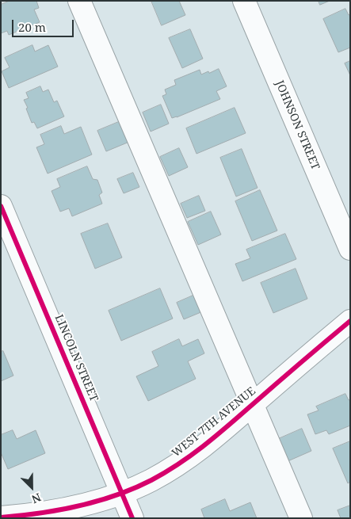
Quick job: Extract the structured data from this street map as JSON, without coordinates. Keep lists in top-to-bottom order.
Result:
{
  "streets": {
    "street": ["JOHNSON STREET", "LINCOLN STREET", "WEST 7TH AVENUE"]
  },
  "crossings": [
    ["LINCOLN STREET", "WEST 7TH AVENUE"]
  ],
  "scale_bar": "20 m",
  "north": "bottom right"
}
